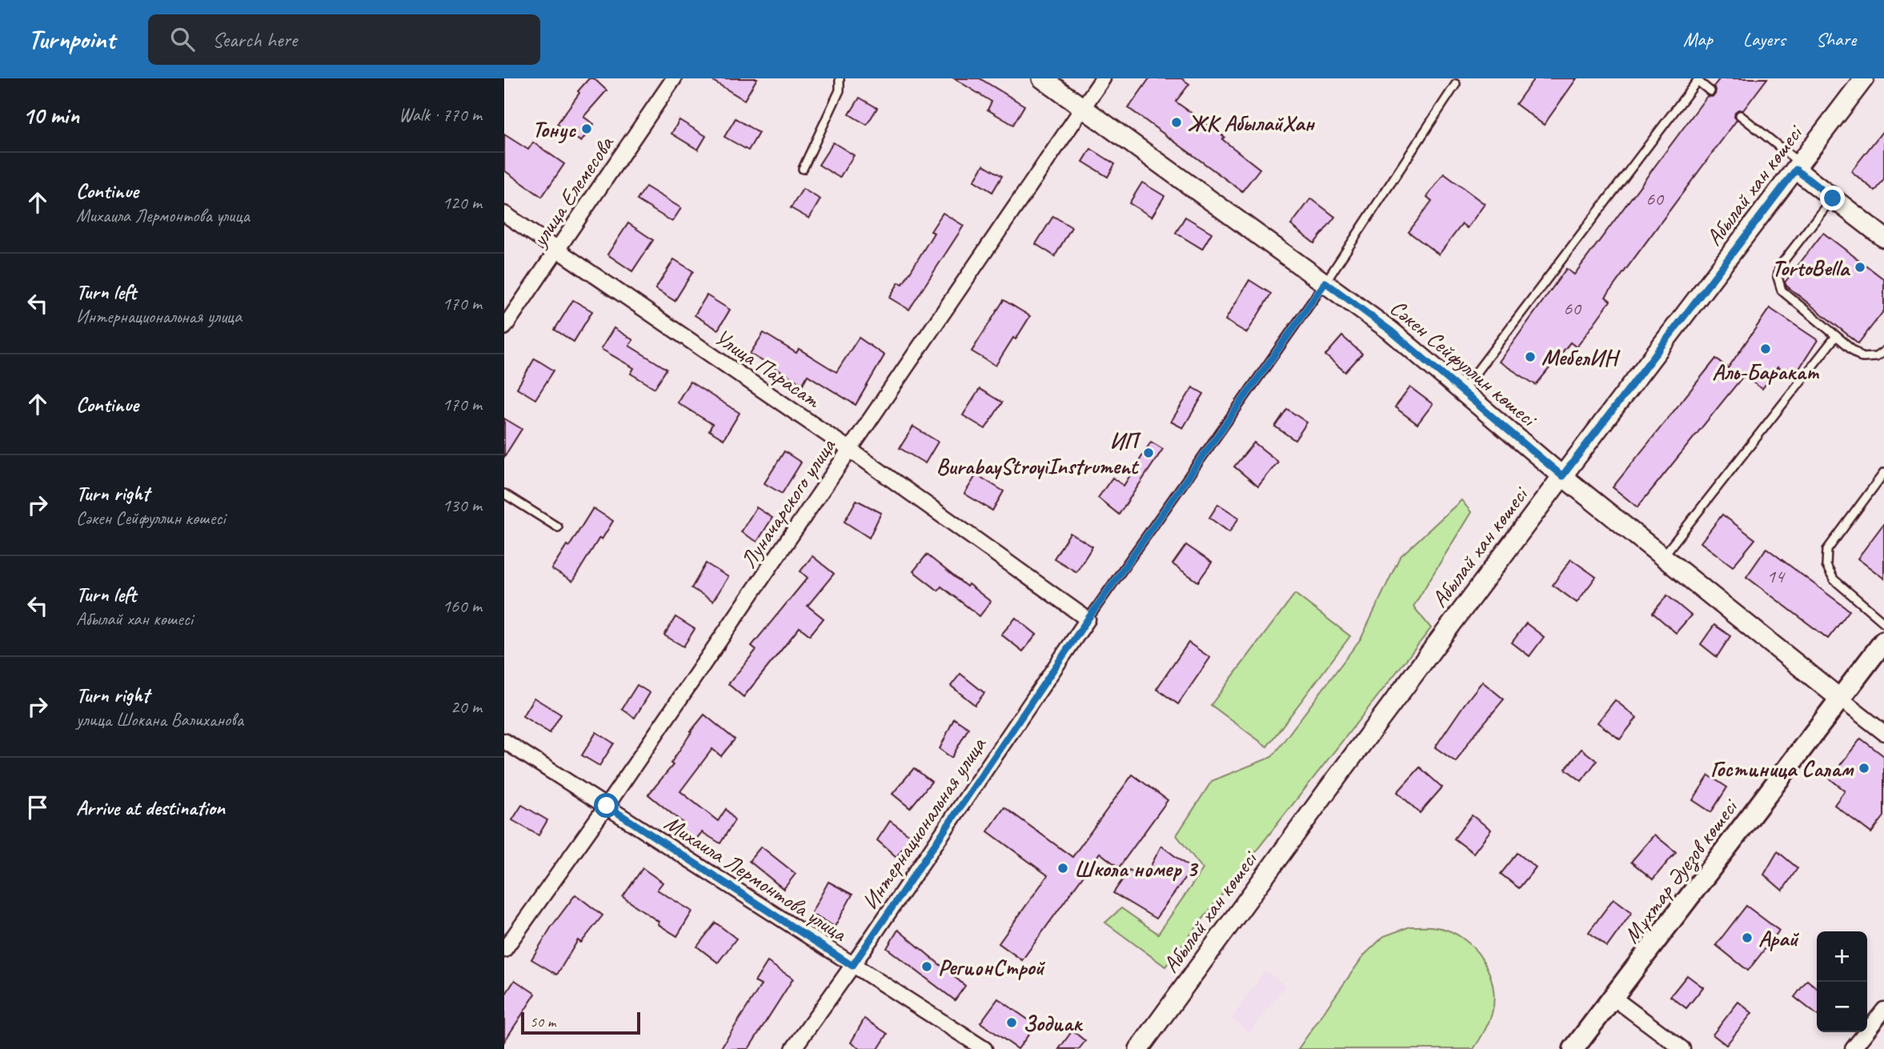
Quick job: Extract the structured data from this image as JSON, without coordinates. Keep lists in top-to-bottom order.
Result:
{
  "streets": {
    "main road": ["Мұхтар Әуезов көшесі"],
    "street": [
      "Абылай хан көшесі",
      "улица Елемесова",
      "Сәкен Сейфуллин көшесі",
      "Улица Парасат",
      "Луначарского улица",
      "Интернациональная улица",
      "Михаила Лермонтова улица"
    ]
  },
  "crossings": [
    ["Абылай хан көшесі", "Сәкен Сейфуллин көшесі"],
    ["улица Елемесова", "Улица Парасат"],
    ["Сәкен Сейфуллин көшесі", "Луначарского улица"],
    ["Сәкен Сейфуллин көшесі", "Мұхтар Әуезов көшесі"],
    ["Улица Парасат", "Луначарского улица"],
    ["Улица Парасат", "Интернациональная улица"],
    ["Луначарского улица", "Михаила Лермонтова улица"],
    ["Интернациональная улица", "Михаила Лермонтова улица"]
  ],
  "places": [
    "ЖК АбылайХан",
    "Тонус",
    "TortoBella",
    "Аль-Баракат",
    "МебелИН",
    "ИП BurabayStroyiInstrument",
    "Гостиница Салам",
    "Школа номер 3",
    "Арай",
    "РегионСтрой",
    "Зодиак"
  ],
  "house_numbers": ["60", "60", "14"],
  "scale_bar": "50 m",
  "page": {
    "header": "Turnpoint",
    "search": "Search here",
    "nav": ["Map", "Layers", "Share"],
    "heading": ["10 min", "Walk · 770 m"],
    "list": [
      ["Continue", "Михаила Лермонтова улица", "120 m"],
      ["Turn left", "Интернациональная улица", "170 m"],
      ["Continue", "170 m"],
      ["Turn right", "Сәкен Сейфуллин көшесі", "130 m"],
      ["Turn left", "Абылай хан көшесі", "160 m"],
      ["Turn right", "улица Шокана Валиханова", "20 m"],
      "Arrive at destination"
    ],
    "map_buttons": ["+", "−"],
    "scale": "50 m"
  }
}
